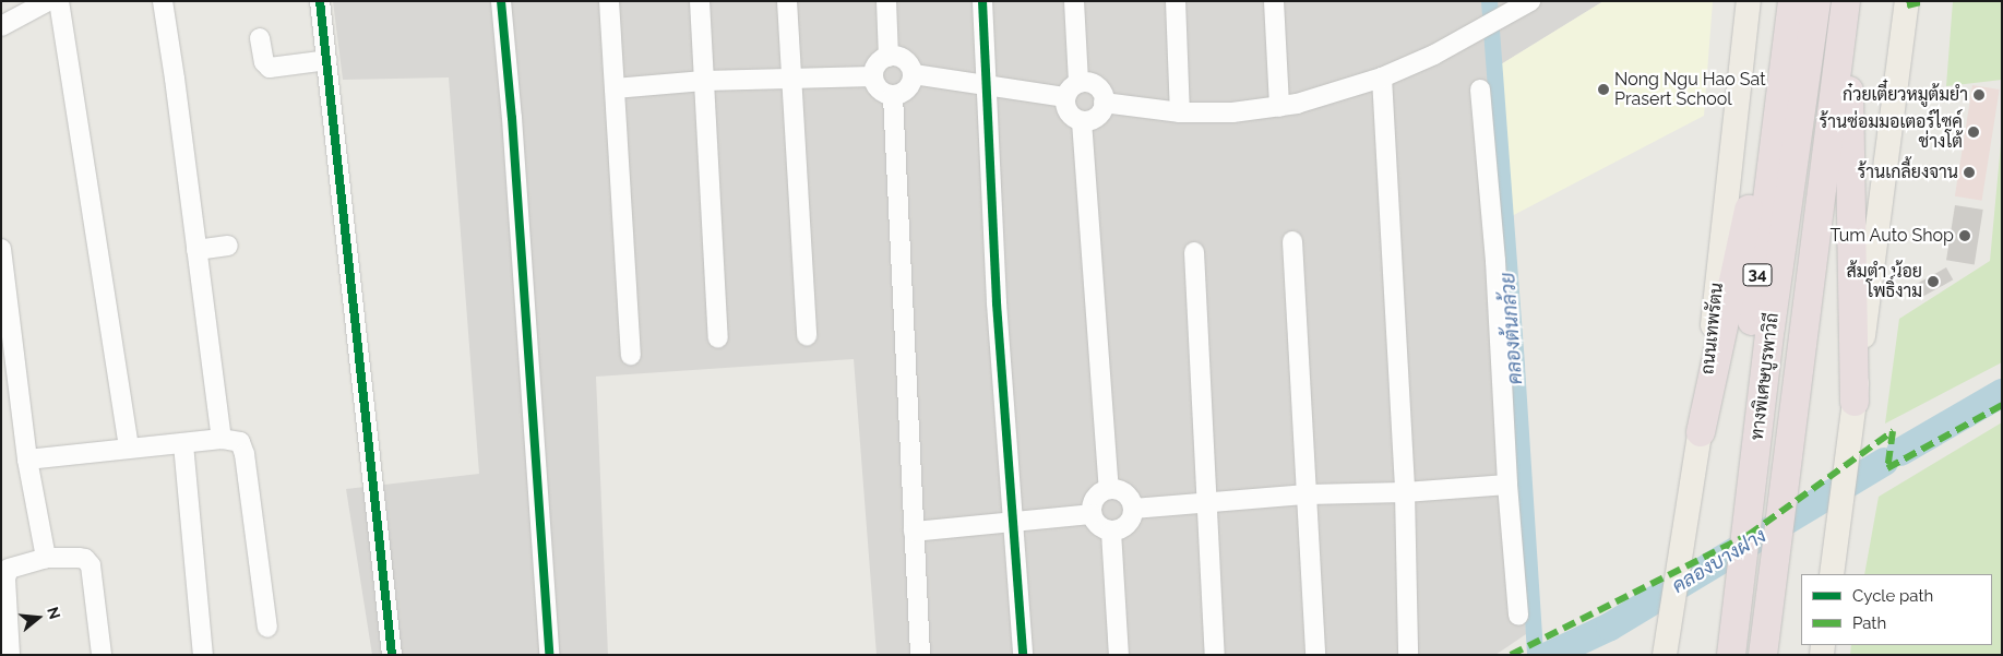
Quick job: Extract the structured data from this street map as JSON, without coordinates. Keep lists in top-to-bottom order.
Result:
{
  "streets": {
    "highway": ["34", "ทางพิเศษบูรพาวิถี"],
    "main road": ["ถนนเทพรัตน"]
  },
  "water": ["คลองต้นกล้วย", "คลองบางฝาง"],
  "places": [
    "Nong Ngu Hao Sat Prasert School",
    "ก๋วยเตี๋ยวหมูต้มยำ",
    "ร้านซ่อมมอเตอร์ไซค์ ช่างโต้",
    "ร้านเกลี้ยงจาน",
    "Tum Auto Shop",
    "ส้มตำ น้อย โพธิ์งาม"
  ],
  "legend": ["Cycle path", "Path"],
  "north": "right"
}
